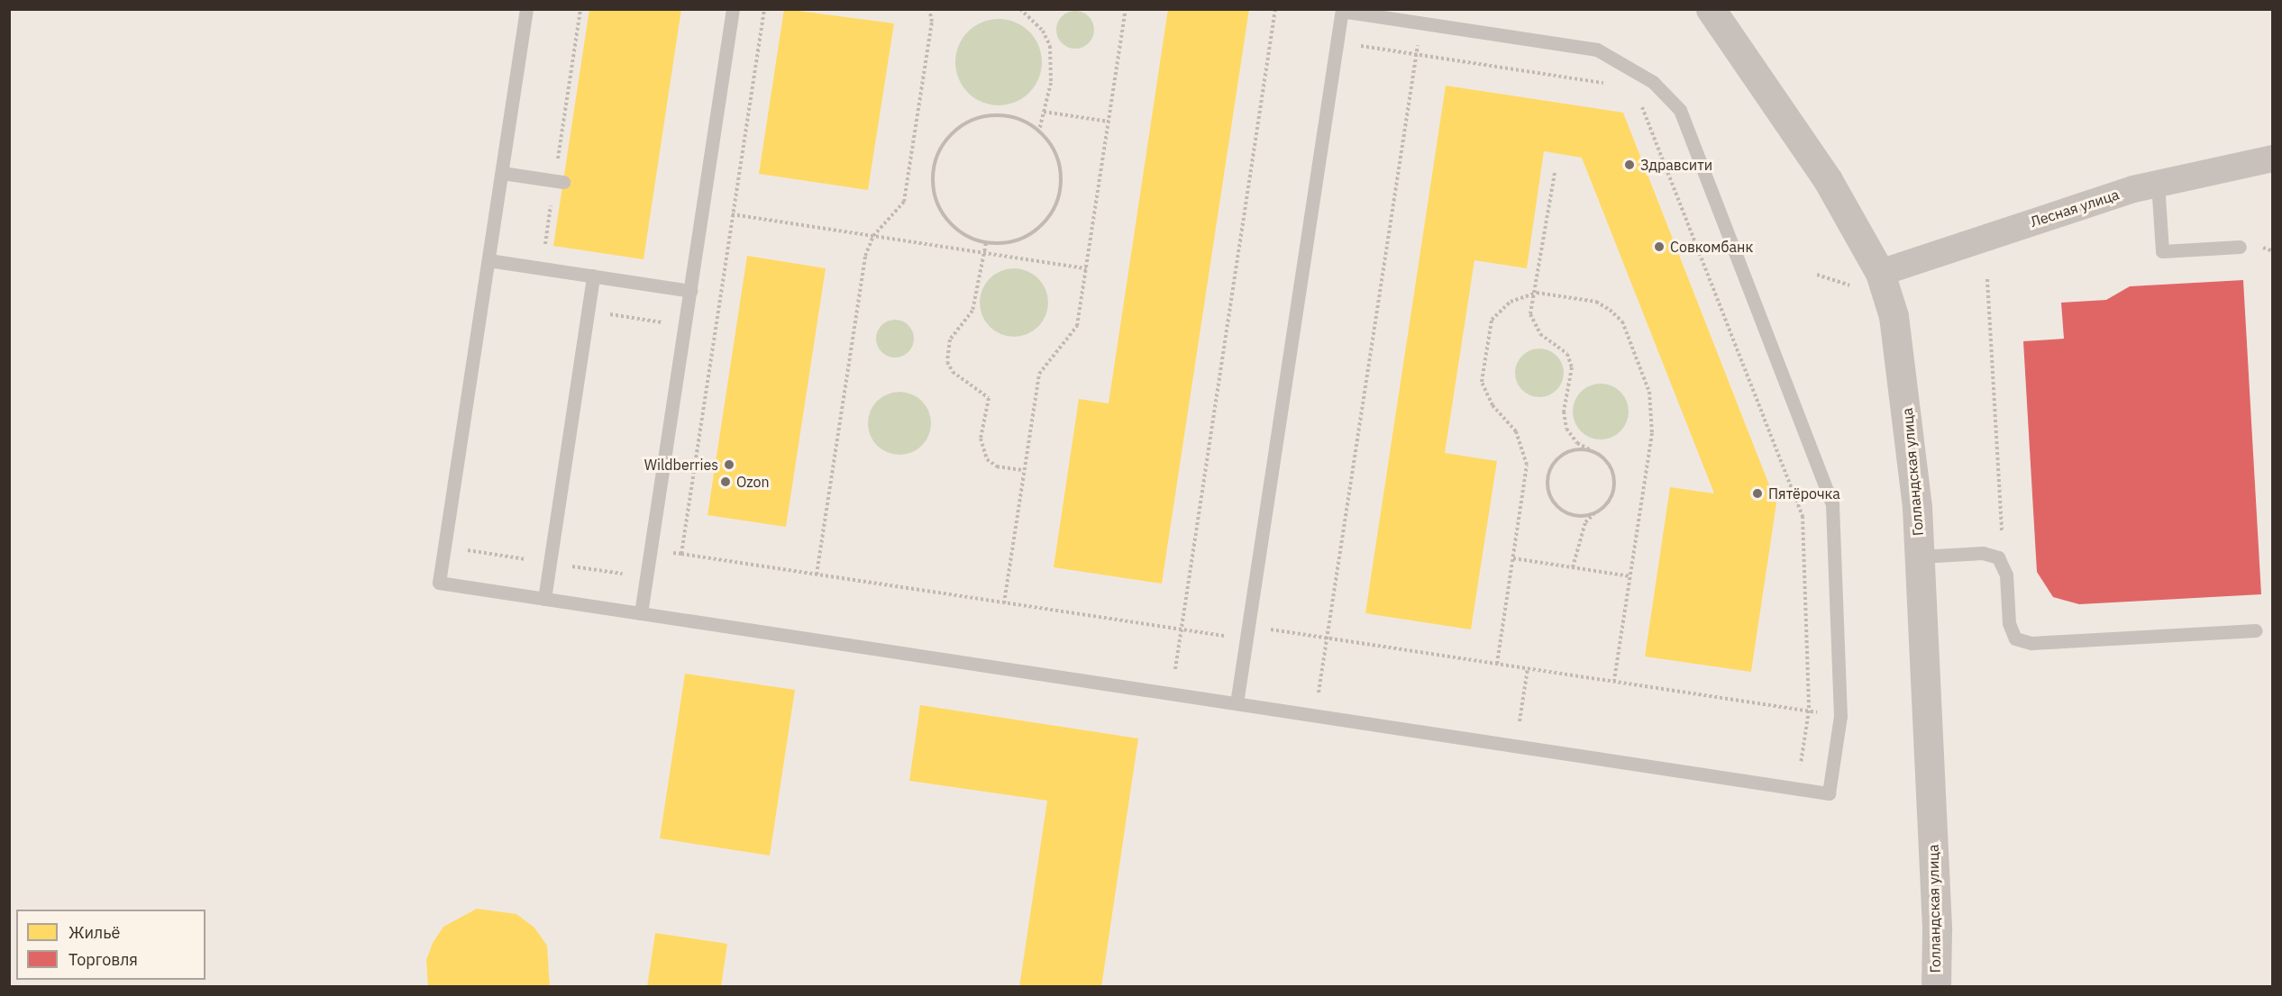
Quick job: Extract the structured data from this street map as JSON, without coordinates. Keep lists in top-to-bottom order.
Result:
{
  "streets": {
    "street": ["Лесная улица", "Голландская улица"]
  },
  "crossings": [
    ["Лесная улица", "Голландская улица"]
  ],
  "places": [
    "Здравсити",
    "Совкомбанк",
    "Wildberries",
    "Ozon",
    "Пятёрочка"
  ],
  "legend": ["Жильё", "Торговля"]
}
